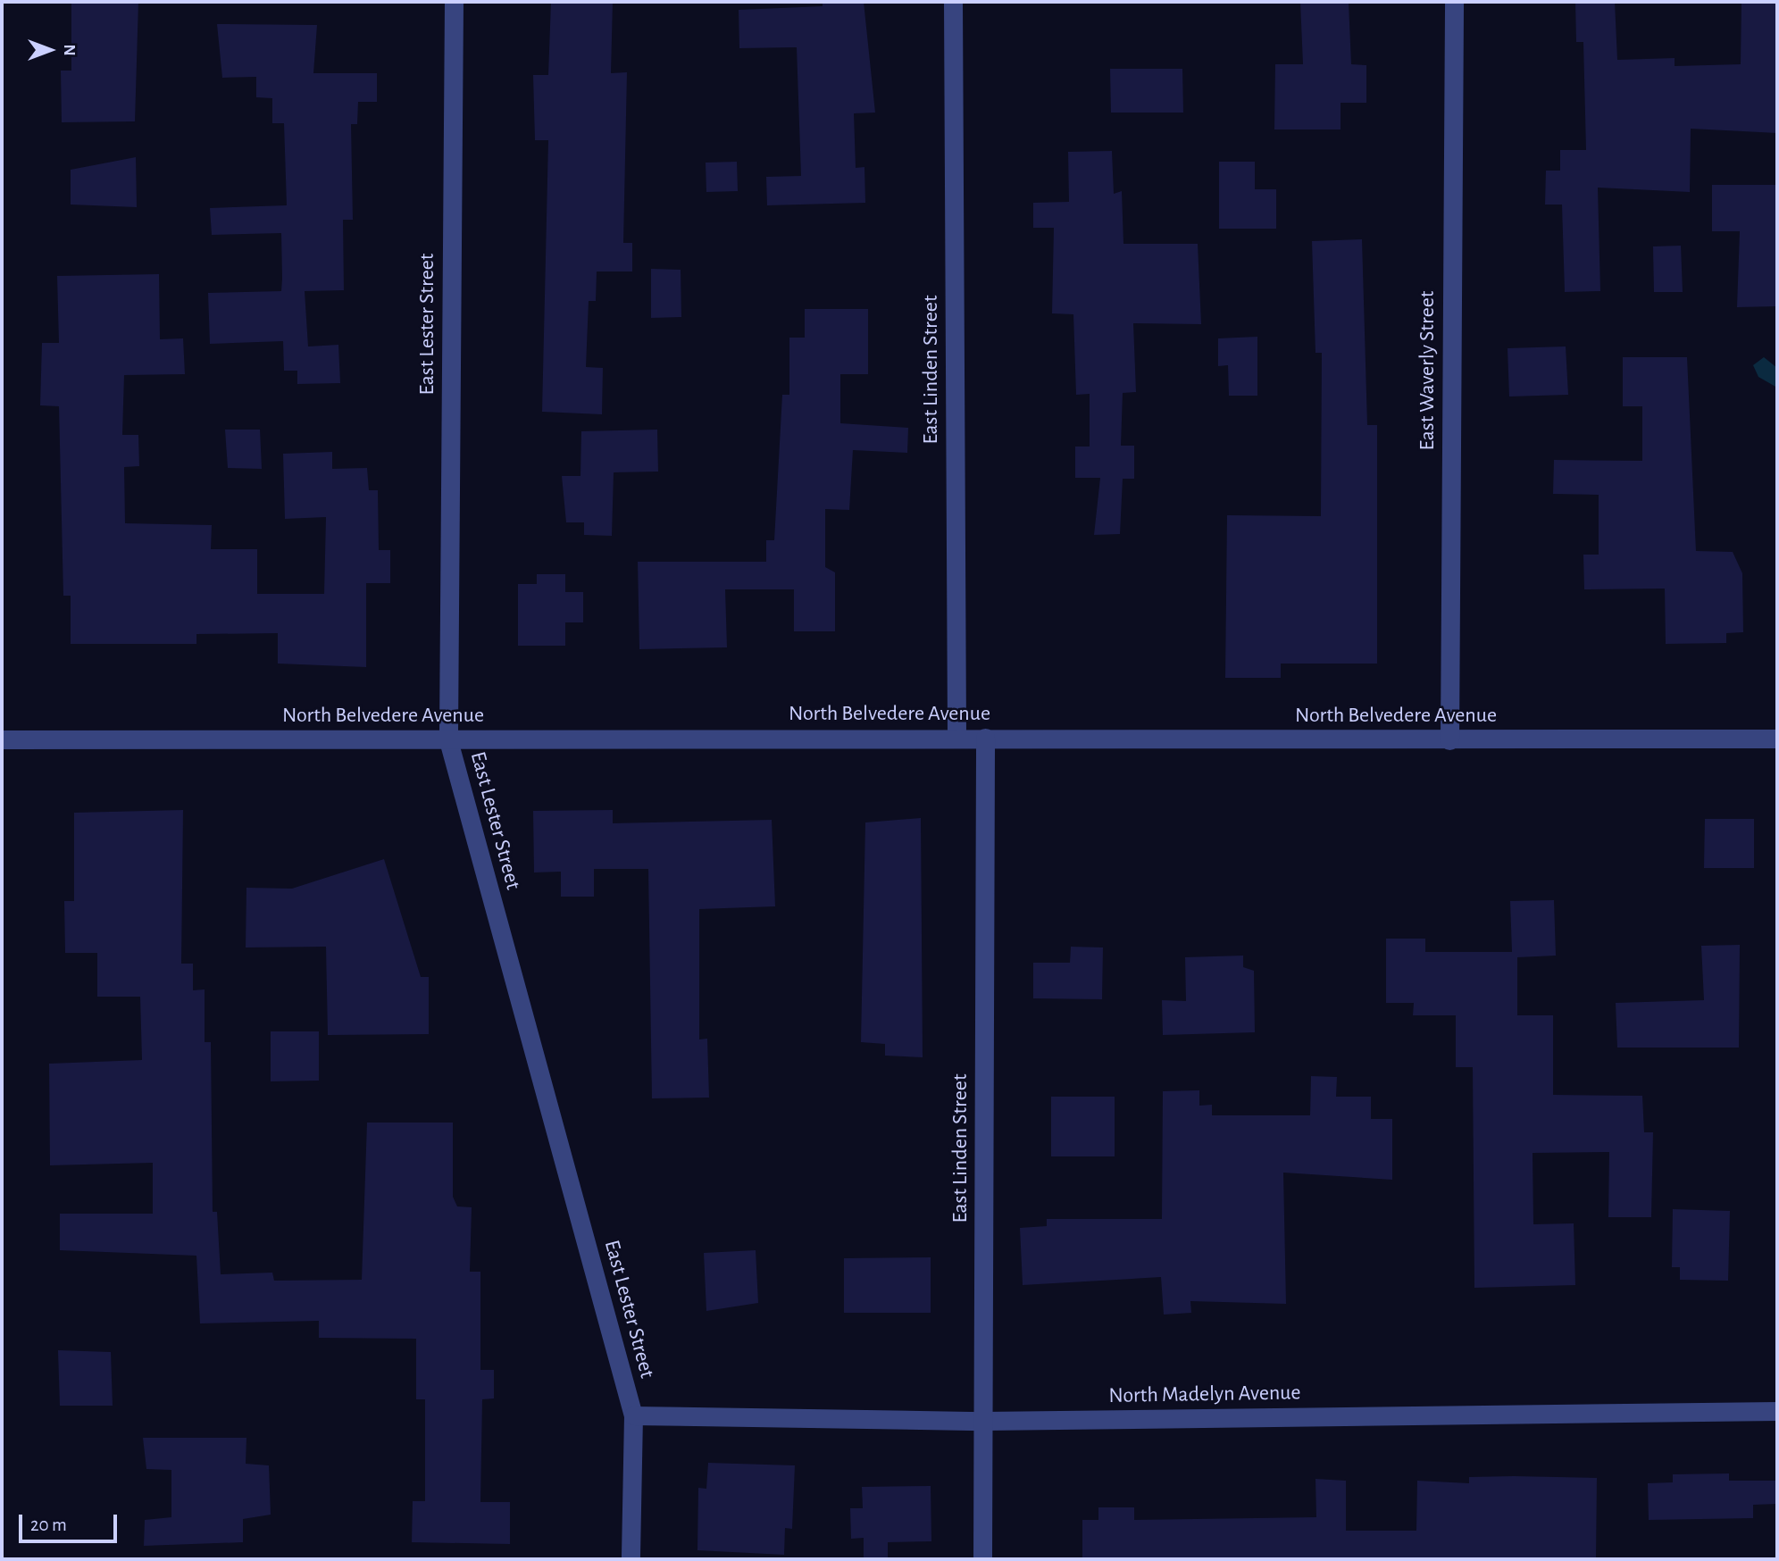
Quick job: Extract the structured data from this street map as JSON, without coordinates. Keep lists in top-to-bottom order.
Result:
{
  "streets": {
    "street": [
      "East Lester Street",
      "East Linden Street",
      "East Waverly Street",
      "North Belvedere Avenue",
      "North Madelyn Avenue"
    ]
  },
  "crossings": [
    ["East Lester Street", "North Belvedere Avenue"],
    ["East Lester Street", "North Madelyn Avenue"],
    ["East Linden Street", "North Belvedere Avenue"],
    ["East Linden Street", "North Madelyn Avenue"],
    ["East Waverly Street", "North Belvedere Avenue"]
  ],
  "scale_bar": "20 m",
  "north": "right"
}
